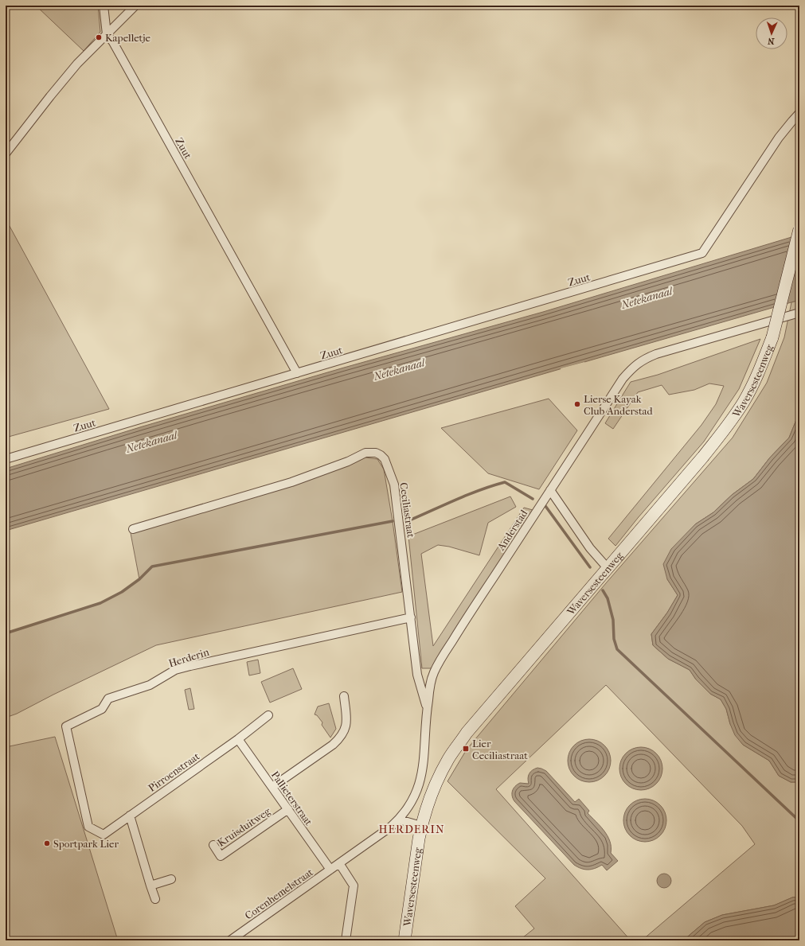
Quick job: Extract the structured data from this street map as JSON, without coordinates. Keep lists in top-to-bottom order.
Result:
{
  "streets": {
    "main road": ["Waversesteenweg"],
    "street": [
      "Zuut",
      "Ceciliastraat",
      "Anderstad",
      "Herderin",
      "Pirroenstraat",
      "Pallieterstraat",
      "Kruisduitweg",
      "Corenhemelstraat"
    ]
  },
  "crossings": [
    ["Ceciliastraat", "Anderstad"],
    ["Ceciliastraat", "Herderin"],
    ["Ceciliastraat", "Corenhemelstraat"],
    ["Herderin", "Pirroenstraat"],
    ["Pirroenstraat", "Pallieterstraat"],
    ["Pallieterstraat", "Kruisduitweg"],
    ["Pallieterstraat", "Corenhemelstraat"]
  ],
  "districts": ["HERDERIN"],
  "water": ["Netekanaal"],
  "places": {
    "other": ["Kapelletje", "Lierse Kayak Club Anderstad", "Sportpark Lier"],
    "transit": ["Lier Ceciliastraat"]
  },
  "north": "bottom"
}
